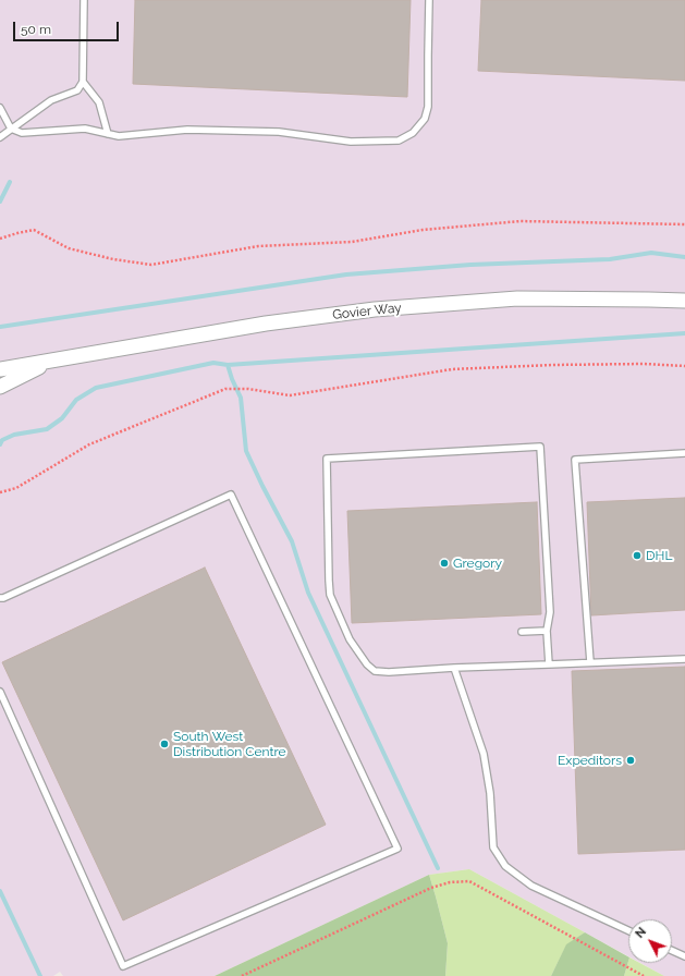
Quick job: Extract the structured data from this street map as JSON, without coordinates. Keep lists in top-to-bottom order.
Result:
{
  "streets": {
    "street": ["Govier Way"]
  },
  "places": [
    "DHL",
    "Gregory",
    "South West Distribution Centre",
    "Expeditors"
  ],
  "scale_bar": "50 m",
  "north": "top left"
}
